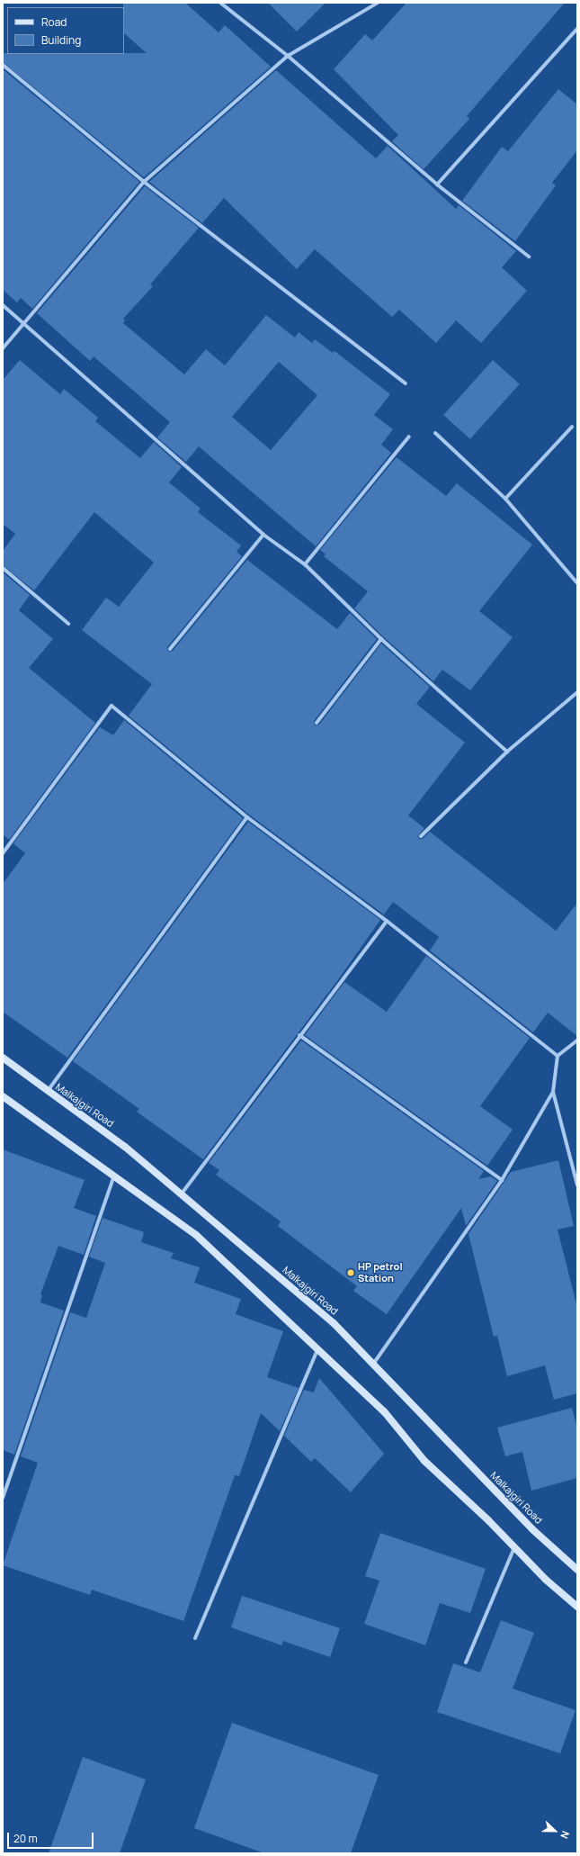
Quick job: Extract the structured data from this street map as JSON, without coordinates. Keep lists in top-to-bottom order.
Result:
{
  "streets": {
    "main road": ["Malkajgiri Road"]
  },
  "places": ["HP petrol Station"],
  "legend": ["Road", "Building"],
  "scale_bar": "20 m",
  "north": "right"
}
